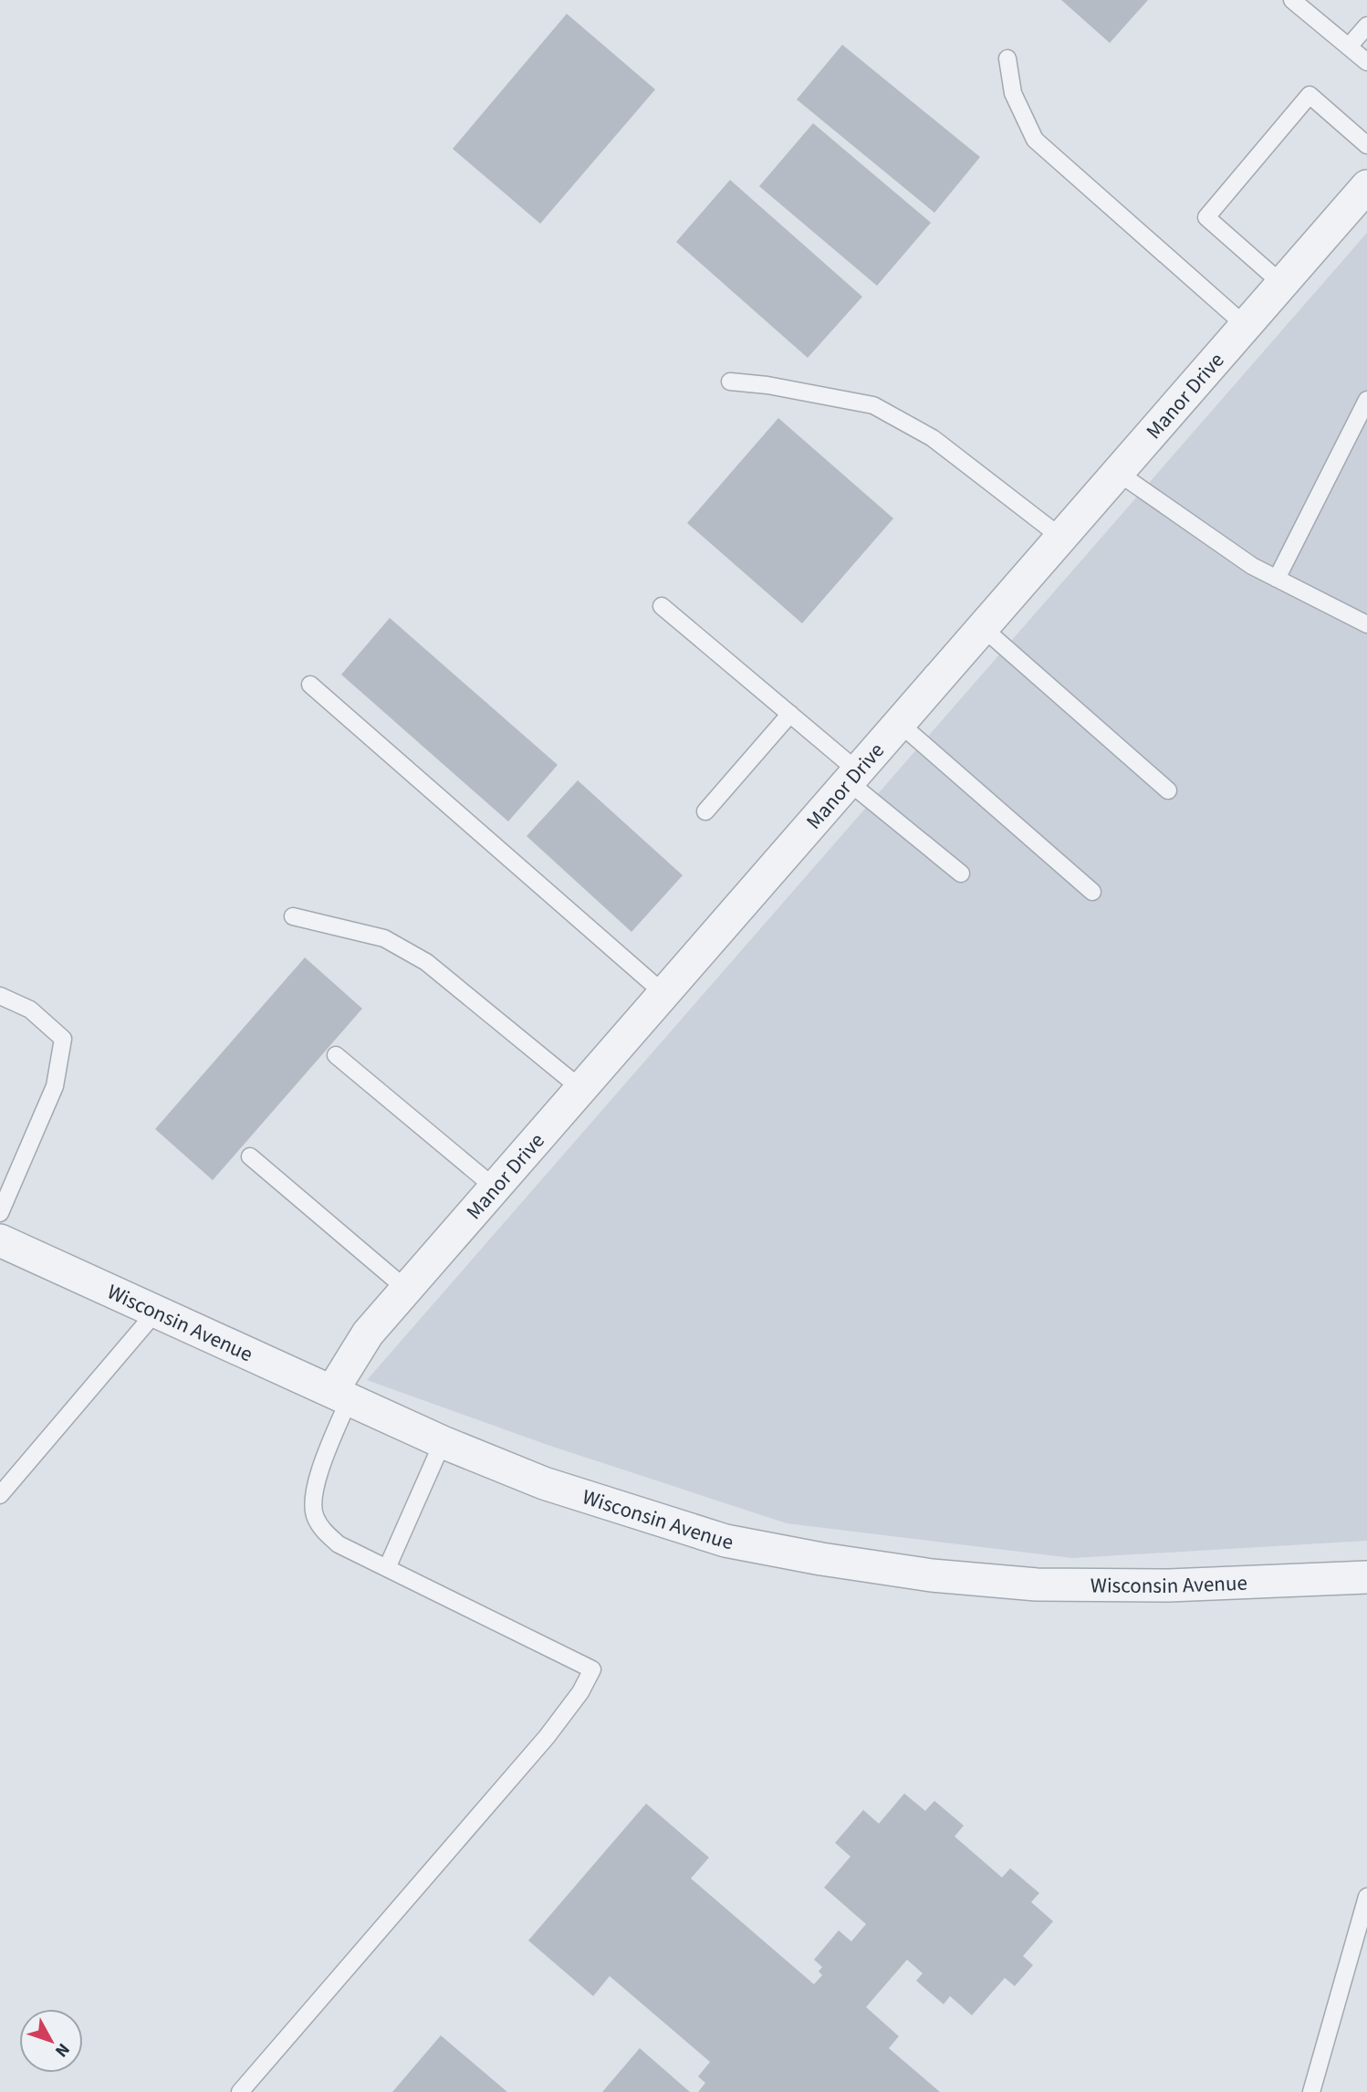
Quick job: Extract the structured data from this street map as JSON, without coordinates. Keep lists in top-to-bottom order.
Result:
{
  "streets": {
    "street": ["Manor Drive", "Wisconsin Avenue"]
  },
  "crossings": [
    ["Manor Drive", "Wisconsin Avenue"]
  ],
  "north": "bottom right"
}
